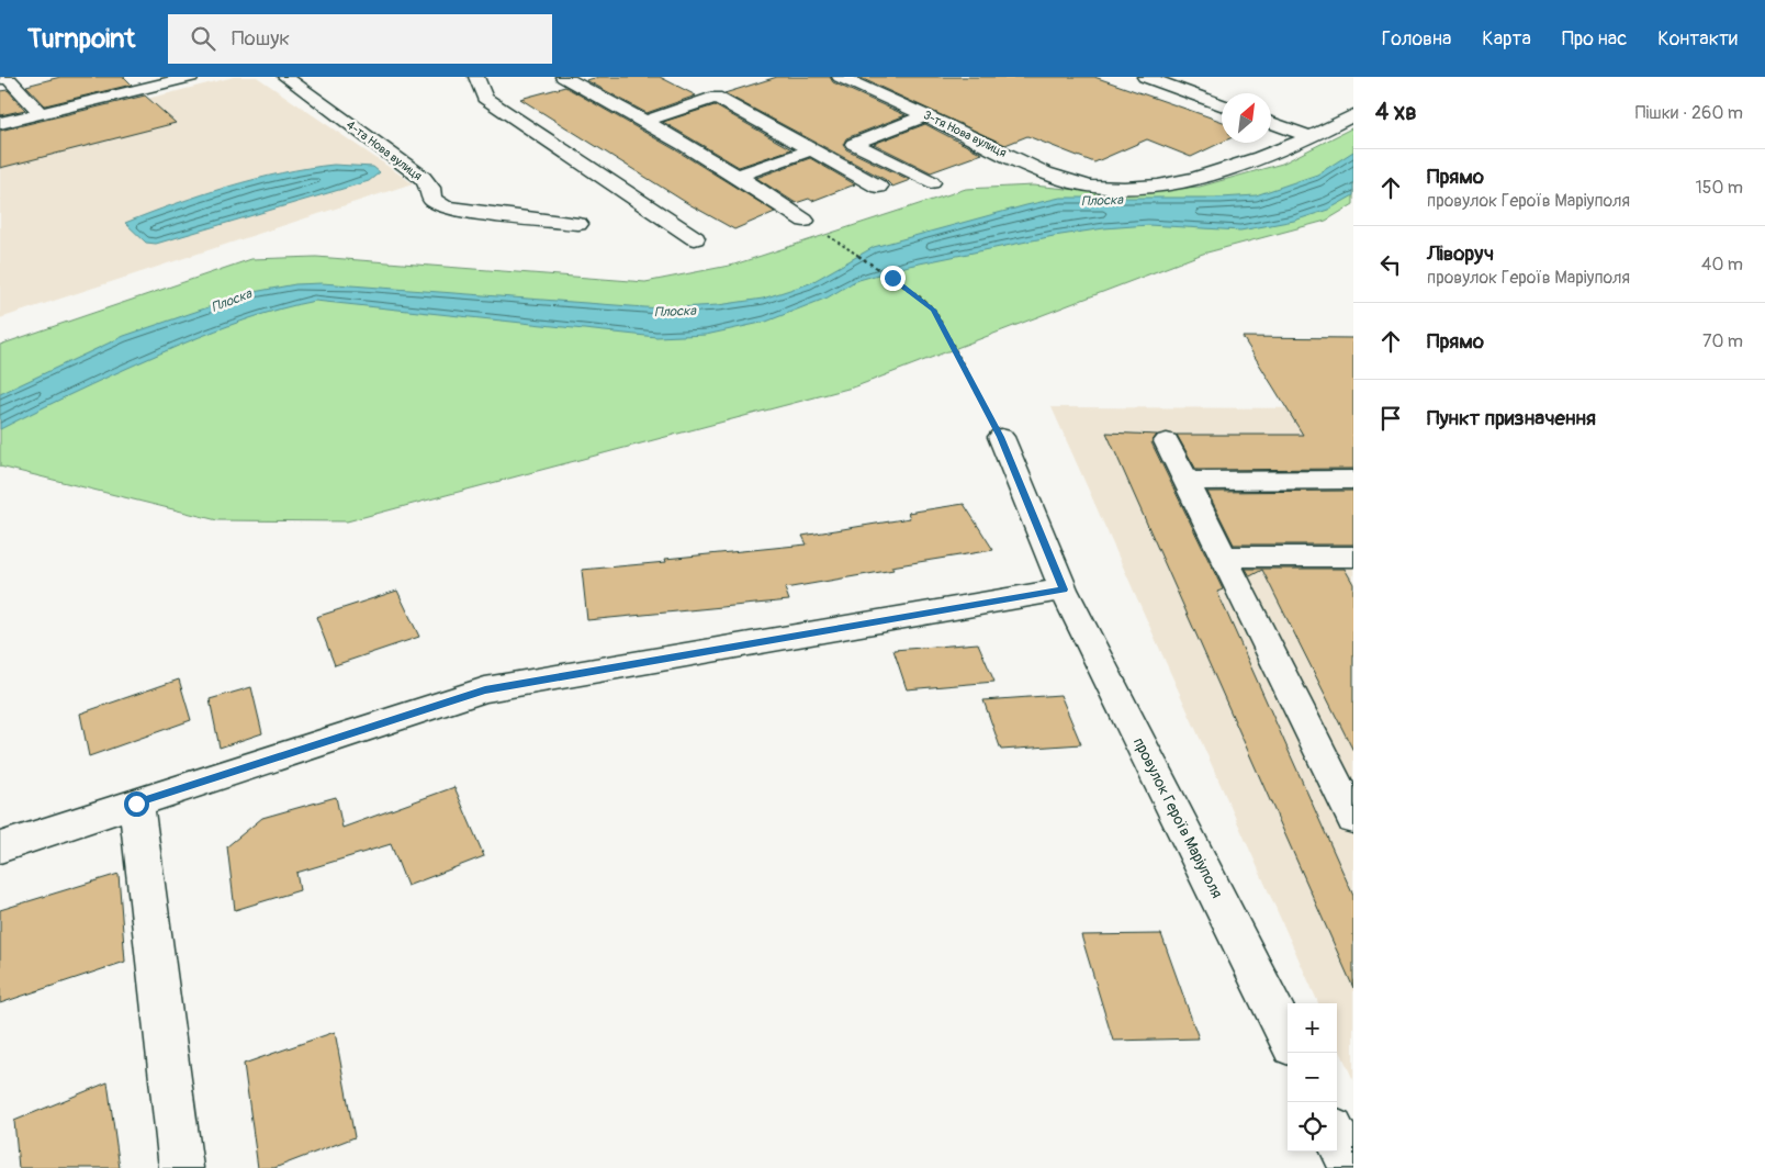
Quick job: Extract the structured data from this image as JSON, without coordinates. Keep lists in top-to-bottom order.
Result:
{
  "streets": {
    "street": ["3-тя Нова вулиця", "4-та Нова вулиця", "провулок Героїв Маріуполя"]
  },
  "water": ["Плоска"],
  "north": "top right",
  "page": {
    "header": "Turnpoint",
    "search": "Пошук",
    "nav": [
      "Головна",
      "Карта",
      "Про нас",
      "Контакти"
    ],
    "heading": ["4 хв", "Пішки · 260 m"],
    "list": [
      ["Прямо", "провулок Героїв Маріуполя", "150 m"],
      ["Ліворуч", "провулок Героїв Маріуполя", "40 m"],
      ["Прямо", "70 m"],
      "Пункт призначення"
    ],
    "map_buttons": ["+", "−"]
  }
}
